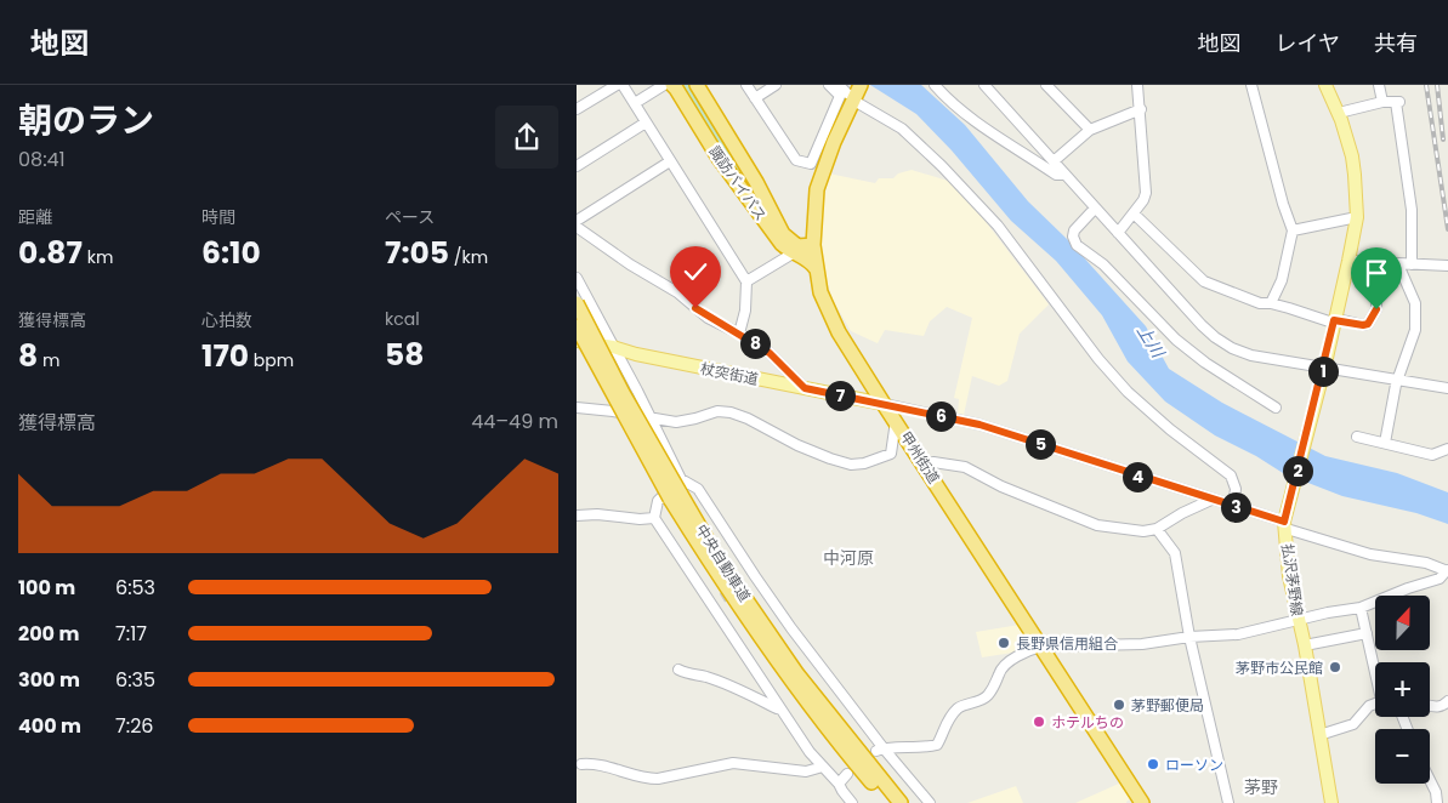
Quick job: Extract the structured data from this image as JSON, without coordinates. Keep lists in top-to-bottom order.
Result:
{
  "streets": {
    "highway": ["諏訪バイパス", "甲州街道", "中央自動車道"],
    "main road": ["杖突街道", "払沢茅野線"]
  },
  "crossings": [
    ["諏訪バイパス", "甲州街道"],
    ["杖突街道", "甲州街道"]
  ],
  "districts": ["中河原", "茅野"],
  "water": ["上川"],
  "places": [
    "長野県信用組合",
    "茅野市公民館",
    "茅野郵便局",
    "ホテルちの",
    "ローソン"
  ],
  "north": "top",
  "page": {
    "header": "地図",
    "nav": ["地図", "レイヤ", "共有"],
    "heading": ["朝のラン", "08:41"],
    "stats": [
      ["距離", "0.87 km"],
      ["時間", "6:10"],
      ["ペース", "7:05 /km"],
      ["獲得標高", "8 m"],
      ["心拍数", "170 bpm"],
      ["kcal", "58"]
    ],
    "pins": [
      "8",
      "1",
      "7",
      "6",
      "5",
      "2",
      "4",
      "3"
    ],
    "chart": ["獲得標高", "44–49 m"],
    "list": [
      {
        "name": "100 m",
        "note": "6:53"
      },
      {
        "name": "200 m",
        "note": "7:17"
      },
      {
        "name": "300 m",
        "note": "6:35"
      },
      {
        "name": "400 m",
        "note": "7:26"
      }
    ],
    "map_buttons": ["+", "−"]
  }
}
